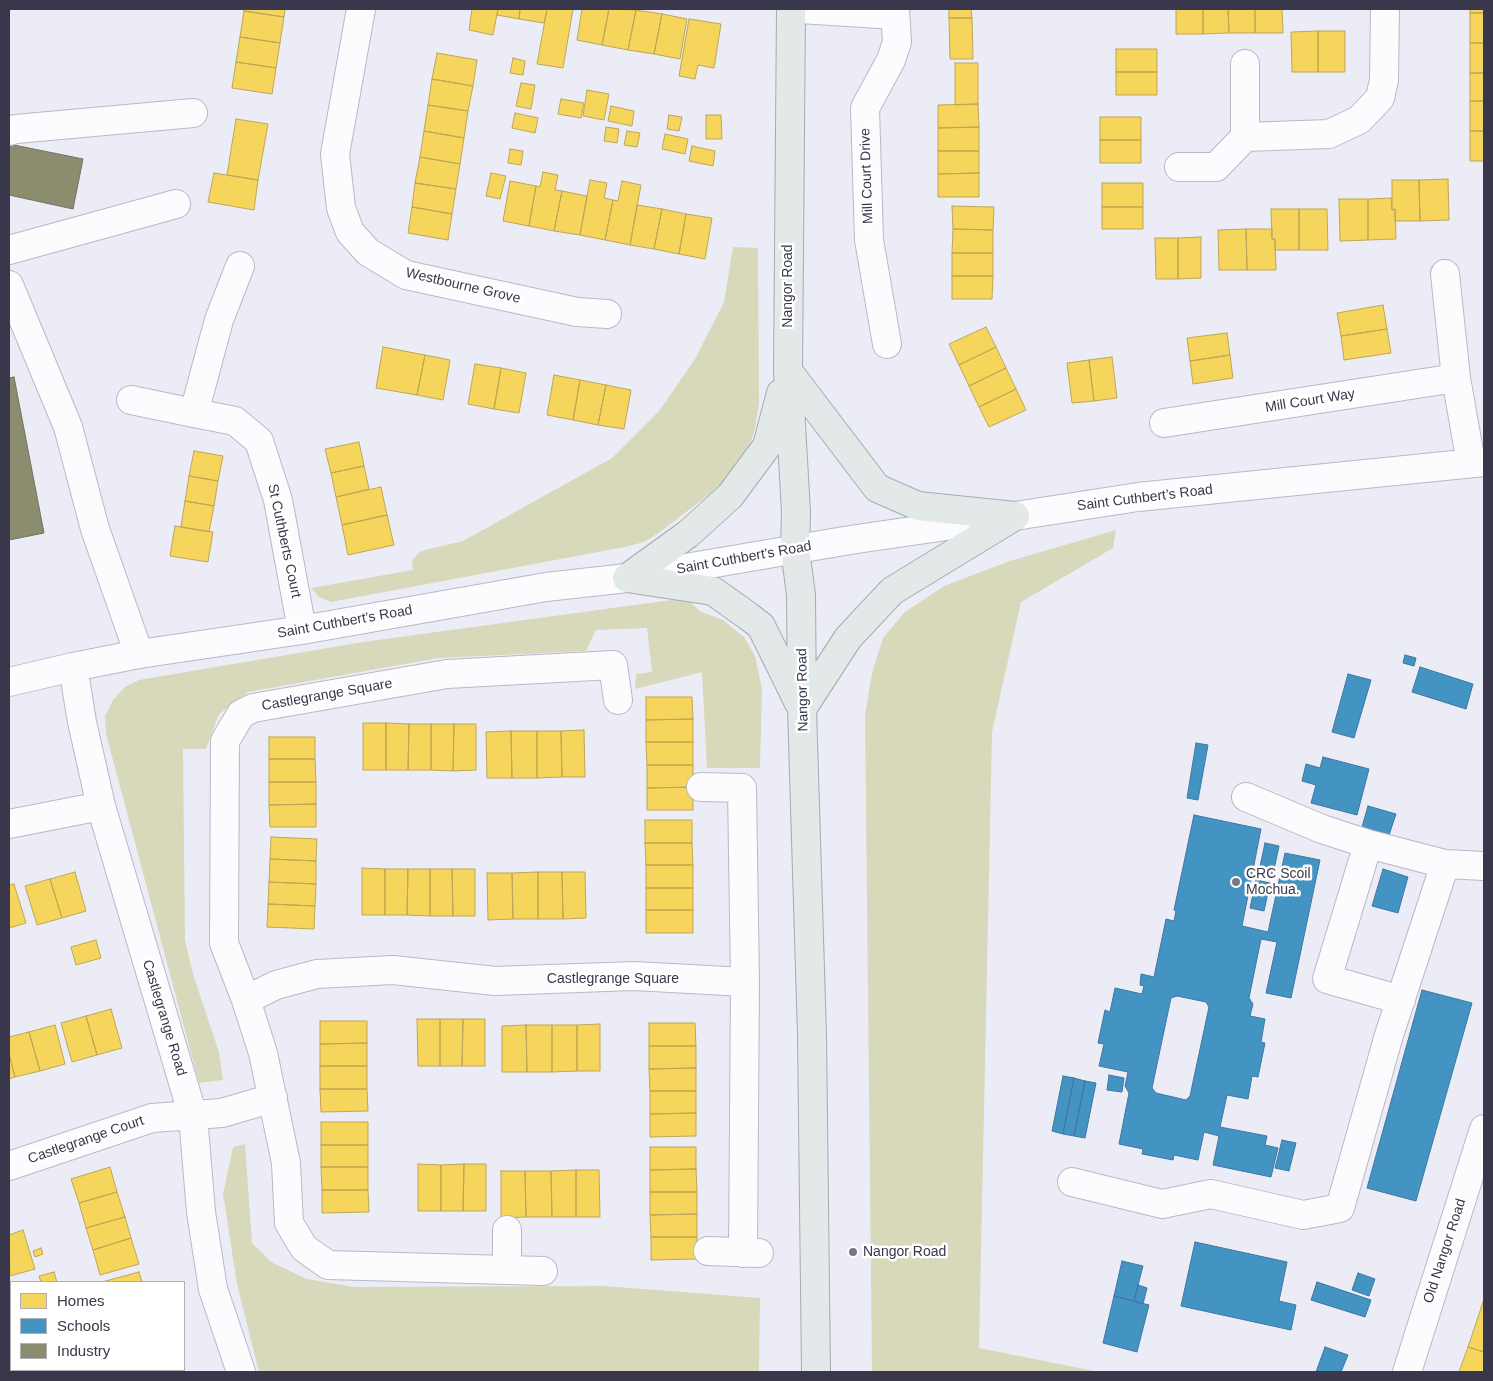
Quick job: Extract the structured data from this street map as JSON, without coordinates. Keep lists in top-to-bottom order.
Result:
{
  "streets": {
    "main road": ["Nangor Road"],
    "street": [
      "Mill Court Drive",
      "Westbourne Grove",
      "Mill Court Way",
      "Saint Cuthbert’s Road",
      "St Cuthberts Court",
      "Castlegrange Square",
      "Castlegrange Road",
      "Castlegrange Court",
      "Old Nangor Road"
    ]
  },
  "crossings": [
    ["Nangor Road", "Saint Cuthbert’s Road"],
    ["Saint Cuthbert’s Road", "St Cuthberts Court"],
    ["Saint Cuthbert’s Road", "Castlegrange Road"],
    ["Castlegrange Road", "Castlegrange Court"]
  ],
  "places": ["CRC Scoil Mochua.", "Nangor Road"],
  "legend": ["Homes", "Schools", "Industry"]
}
